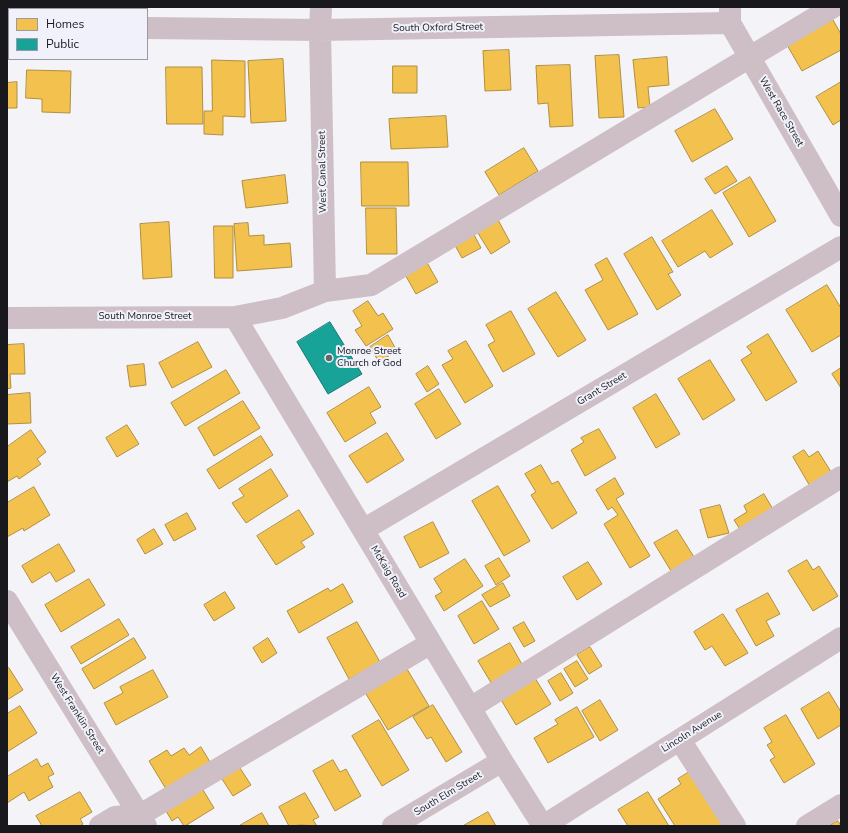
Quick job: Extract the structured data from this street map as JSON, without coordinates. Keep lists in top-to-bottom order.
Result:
{
  "streets": {
    "street": [
      "South Oxford Street",
      "West Race Street",
      "West Canal Street",
      "South Monroe Street",
      "Grant Street",
      "McKaig Road",
      "West Franklin Street",
      "Lincoln Avenue",
      "South Elm Street"
    ]
  },
  "crossings": [
    ["South Oxford Street", "West Race Street"],
    ["South Oxford Street", "West Canal Street"],
    ["West Canal Street", "South Monroe Street"],
    ["South Monroe Street", "McKaig Road"],
    ["Grant Street", "McKaig Road"],
    ["McKaig Road", "Lincoln Avenue"],
    ["McKaig Road", "South Elm Street"]
  ],
  "places": ["Monroe Street Church of God"],
  "legend": ["Homes", "Public"]
}
